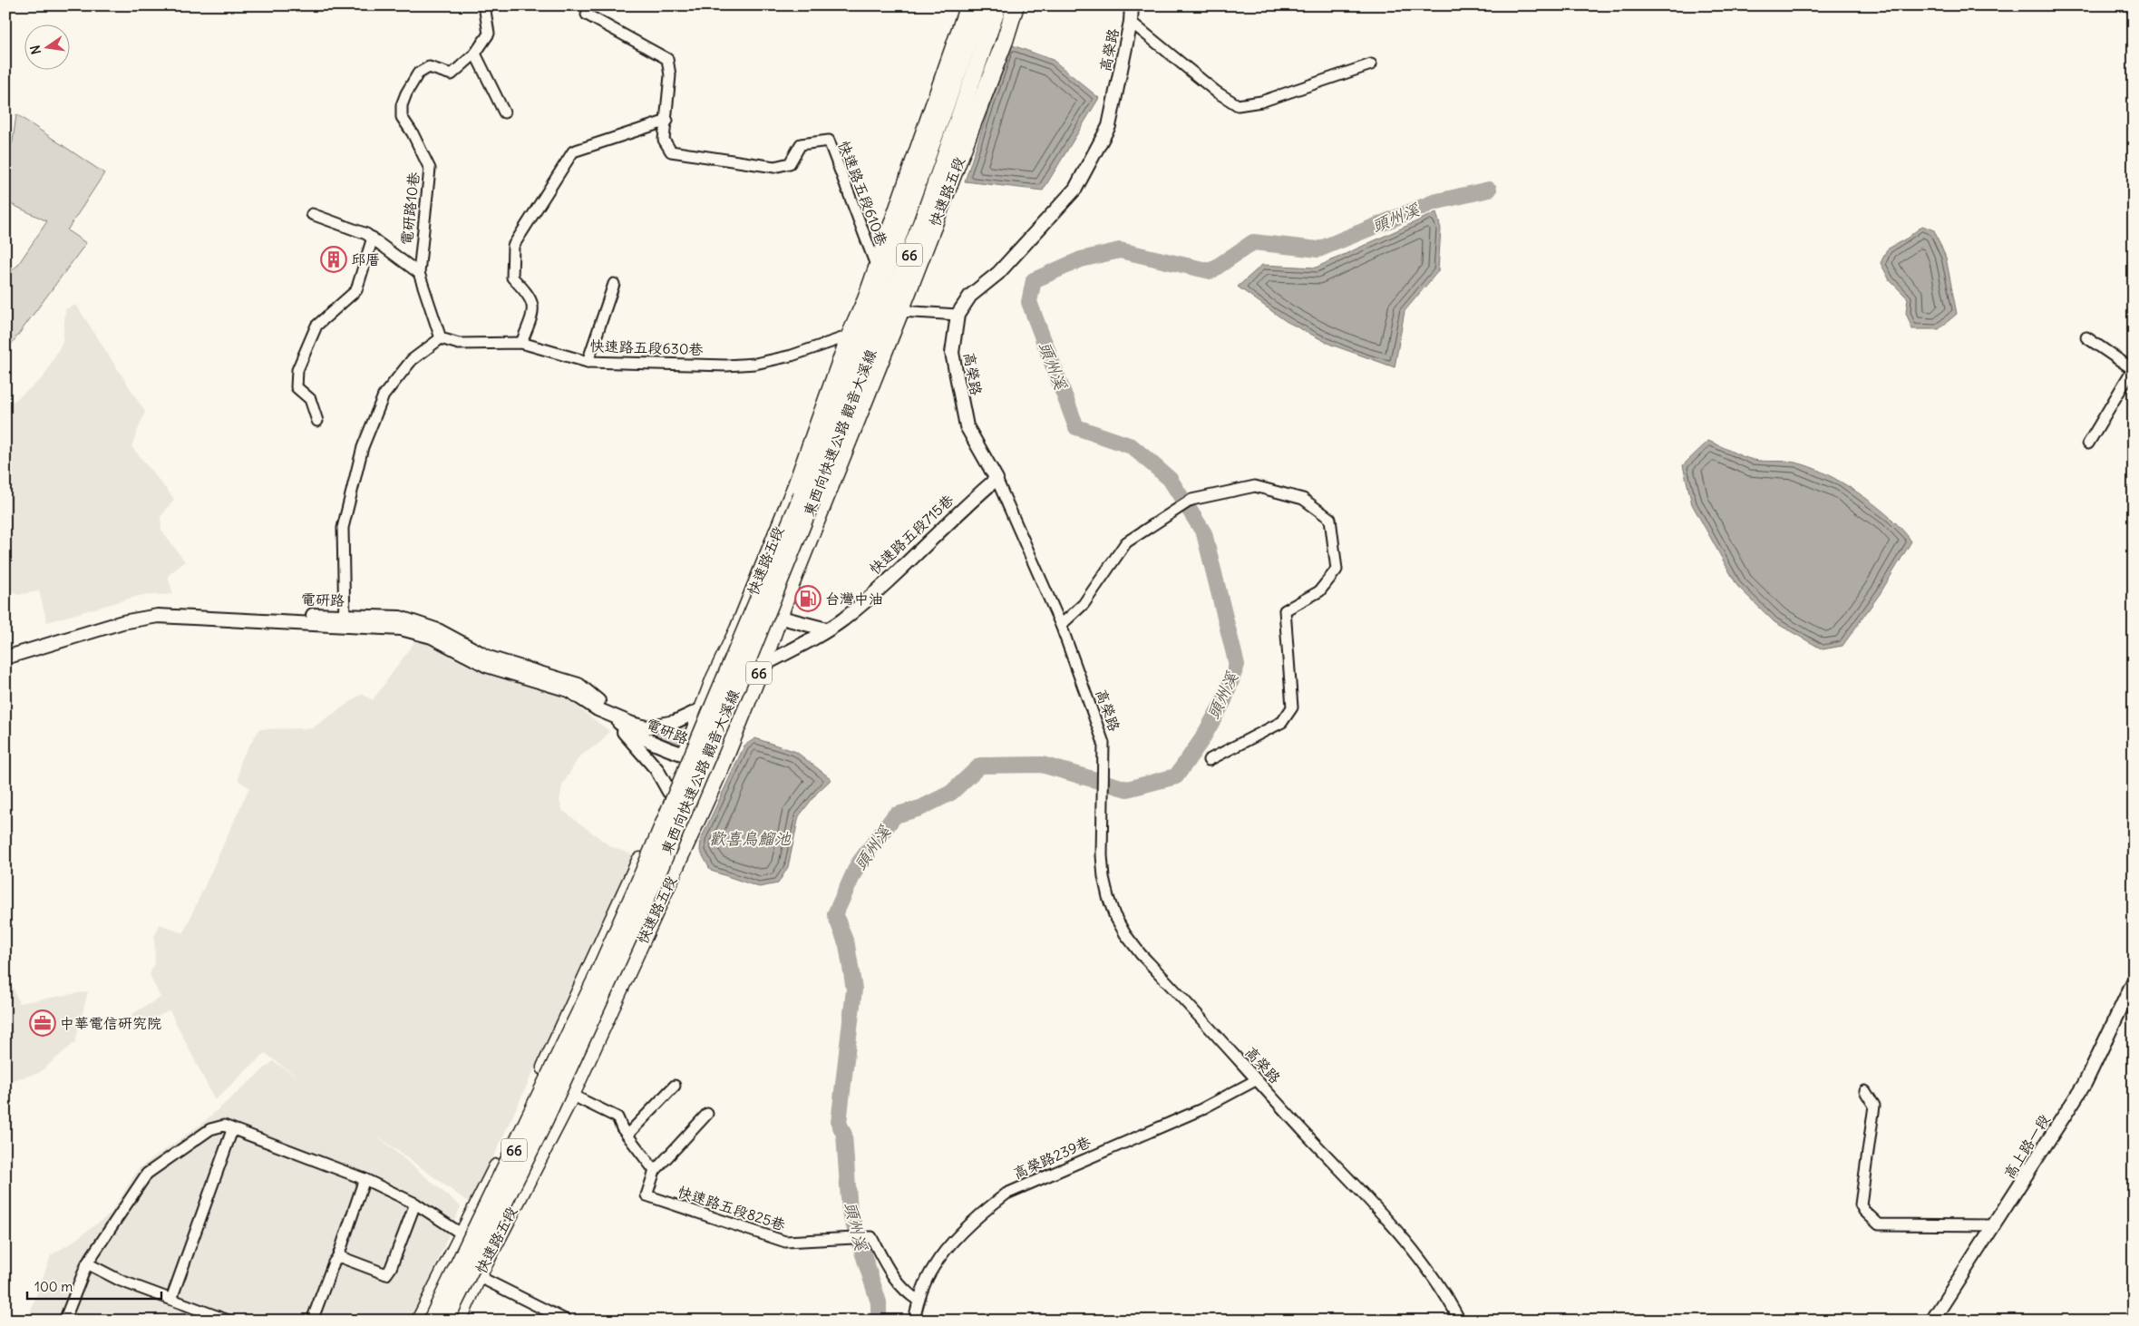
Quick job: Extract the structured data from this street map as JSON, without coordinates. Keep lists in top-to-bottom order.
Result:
{
  "streets": {
    "main road": ["快速路五段", "66", "東西向快速公路 觀音大溪線"],
    "street": [
      "高榮路",
      "快速路五段610巷",
      "電研路10巷",
      "快速路五段630巷",
      "快速路五段715巷",
      "電研路",
      "高上路一段",
      "高榮路239巷",
      "快速路五段825巷"
    ]
  },
  "crossings": [
    ["高榮路", "快速路五段715巷"],
    ["高榮路", "高榮路239巷"],
    ["快速路五段", "快速路五段610巷"],
    ["快速路五段", "快速路五段630巷"],
    ["快速路五段", "快速路五段715巷"],
    ["快速路五段", "電研路"],
    ["電研路10巷", "快速路五段630巷"],
    ["高榮路239巷", "快速路五段825巷"]
  ],
  "water": ["頭州溪", "歡喜烏鰡池"],
  "places": {
    "building": ["邱厝"],
    "fuel station": ["台灣中油"],
    "office": ["中華電信研究院"]
  },
  "scale_bar": "100 m",
  "north": "left"
}
